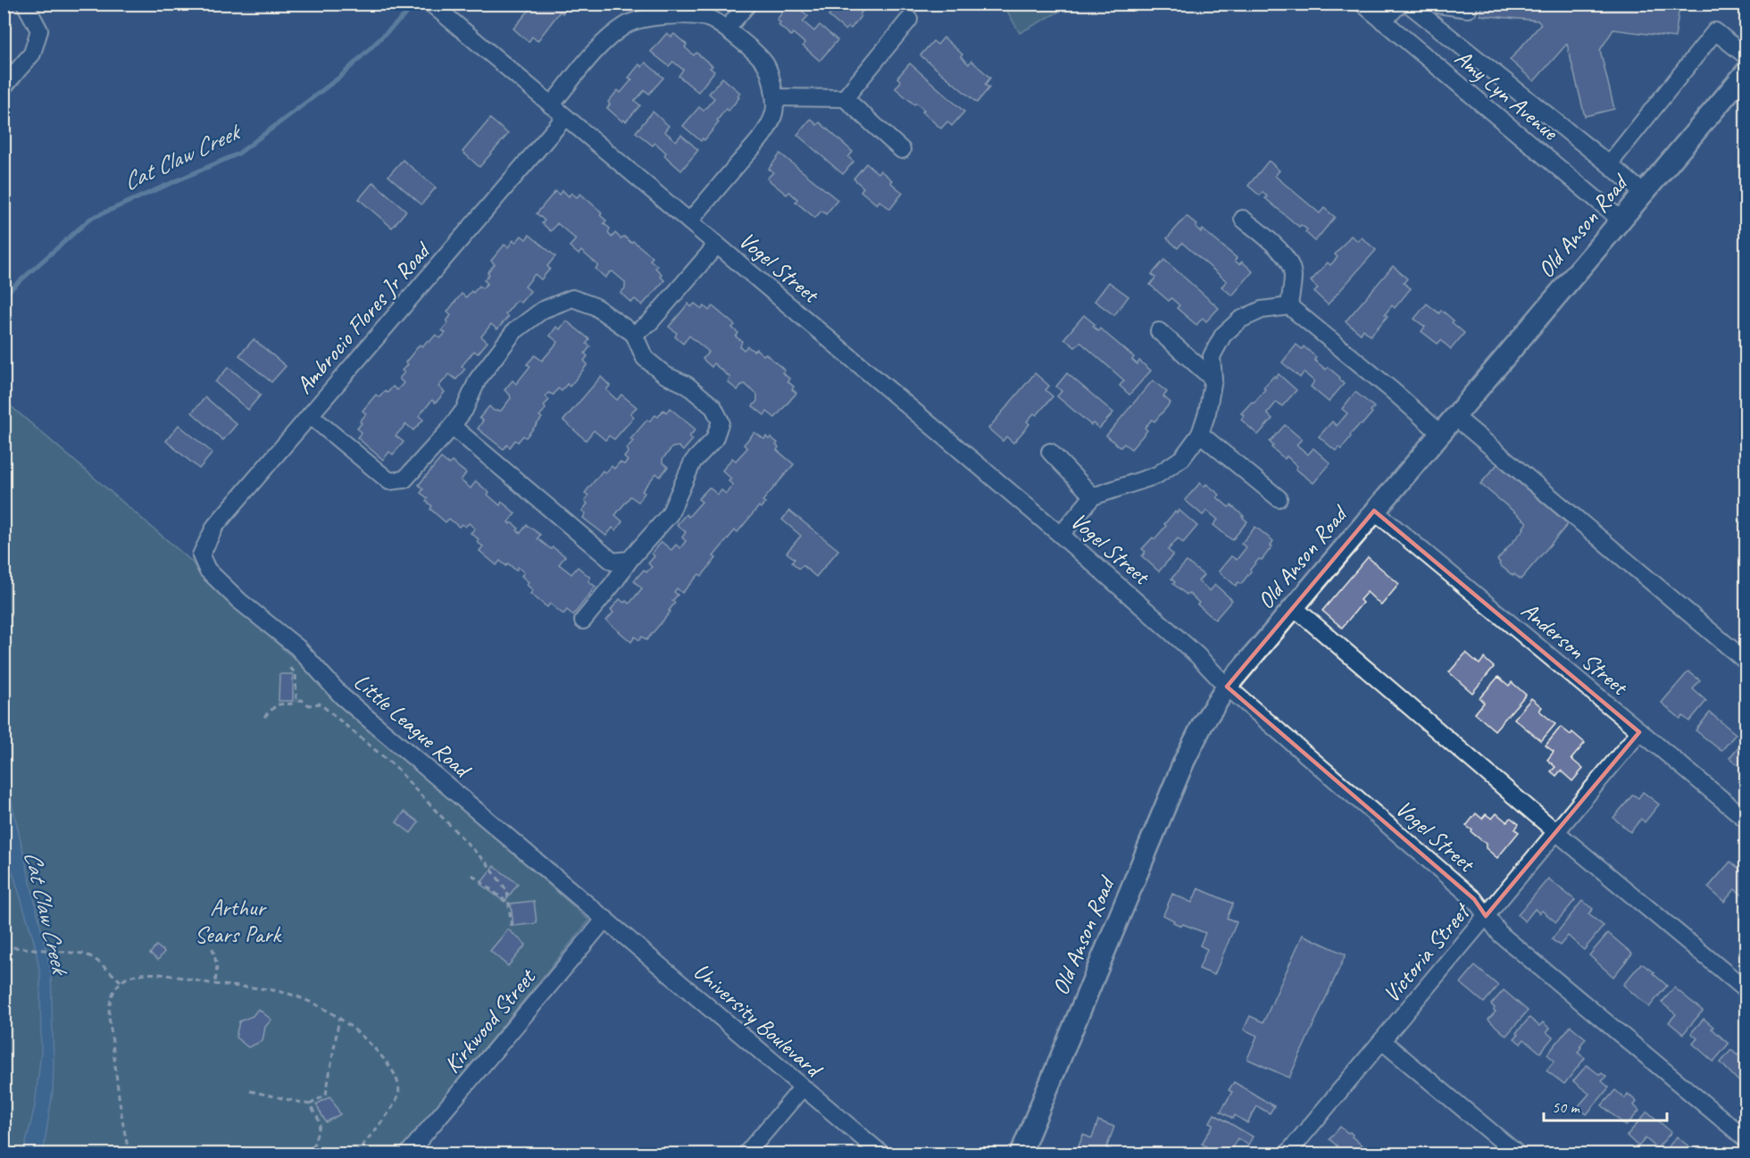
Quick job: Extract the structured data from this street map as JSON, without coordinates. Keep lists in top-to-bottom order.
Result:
{
  "streets": {
    "main road": ["Old Anson Road"],
    "street": [
      "Amy Lyn Avenue",
      "Vogel Street",
      "Ambrocio Flores Jr Road",
      "Anderson Street",
      "Little League Road",
      "Victoria Street",
      "University Boulevard",
      "Kirkwood Street"
    ]
  },
  "crossings": [
    ["Amy Lyn Avenue", "Old Anson Road"],
    ["Old Anson Road", "Vogel Street"],
    ["Old Anson Road", "Anderson Street"],
    ["Vogel Street", "Ambrocio Flores Jr Road"],
    ["Vogel Street", "Victoria Street"],
    ["Ambrocio Flores Jr Road", "Little League Road"],
    ["Anderson Street", "Victoria Street"],
    ["Little League Road", "University Boulevard"],
    ["Little League Road", "Kirkwood Street"],
    ["University Boulevard", "Kirkwood Street"]
  ],
  "water": ["Cat Claw Creek"],
  "parks": ["Arthur Sears Park"],
  "scale_bar": "50 m"
}
